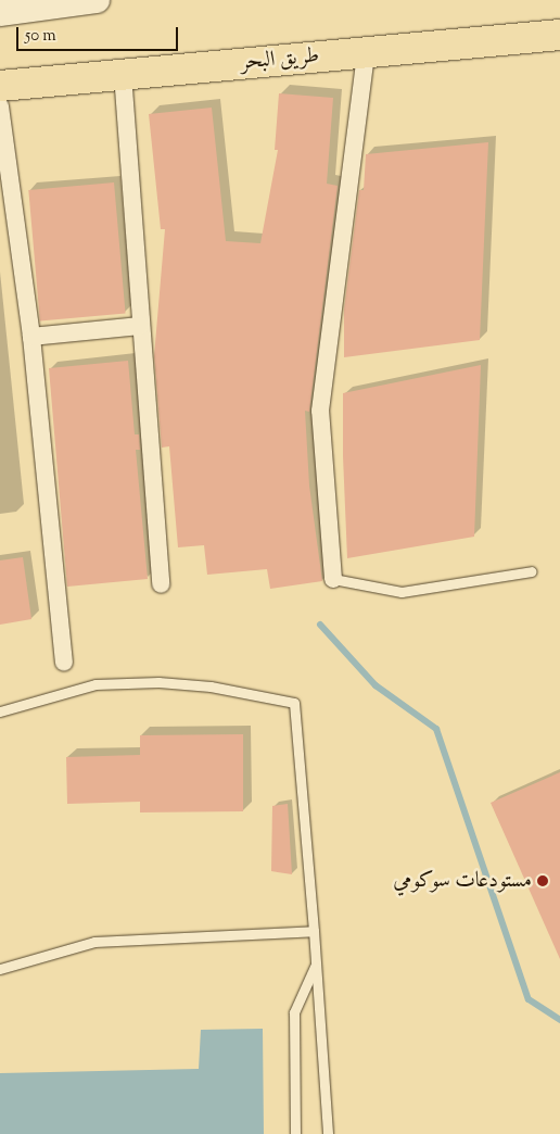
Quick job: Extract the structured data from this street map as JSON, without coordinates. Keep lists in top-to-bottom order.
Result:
{
  "streets": {
    "highway": ["طريق البحر"]
  },
  "places": ["مستودعات سوكومي"],
  "scale_bar": "50 m"
}
